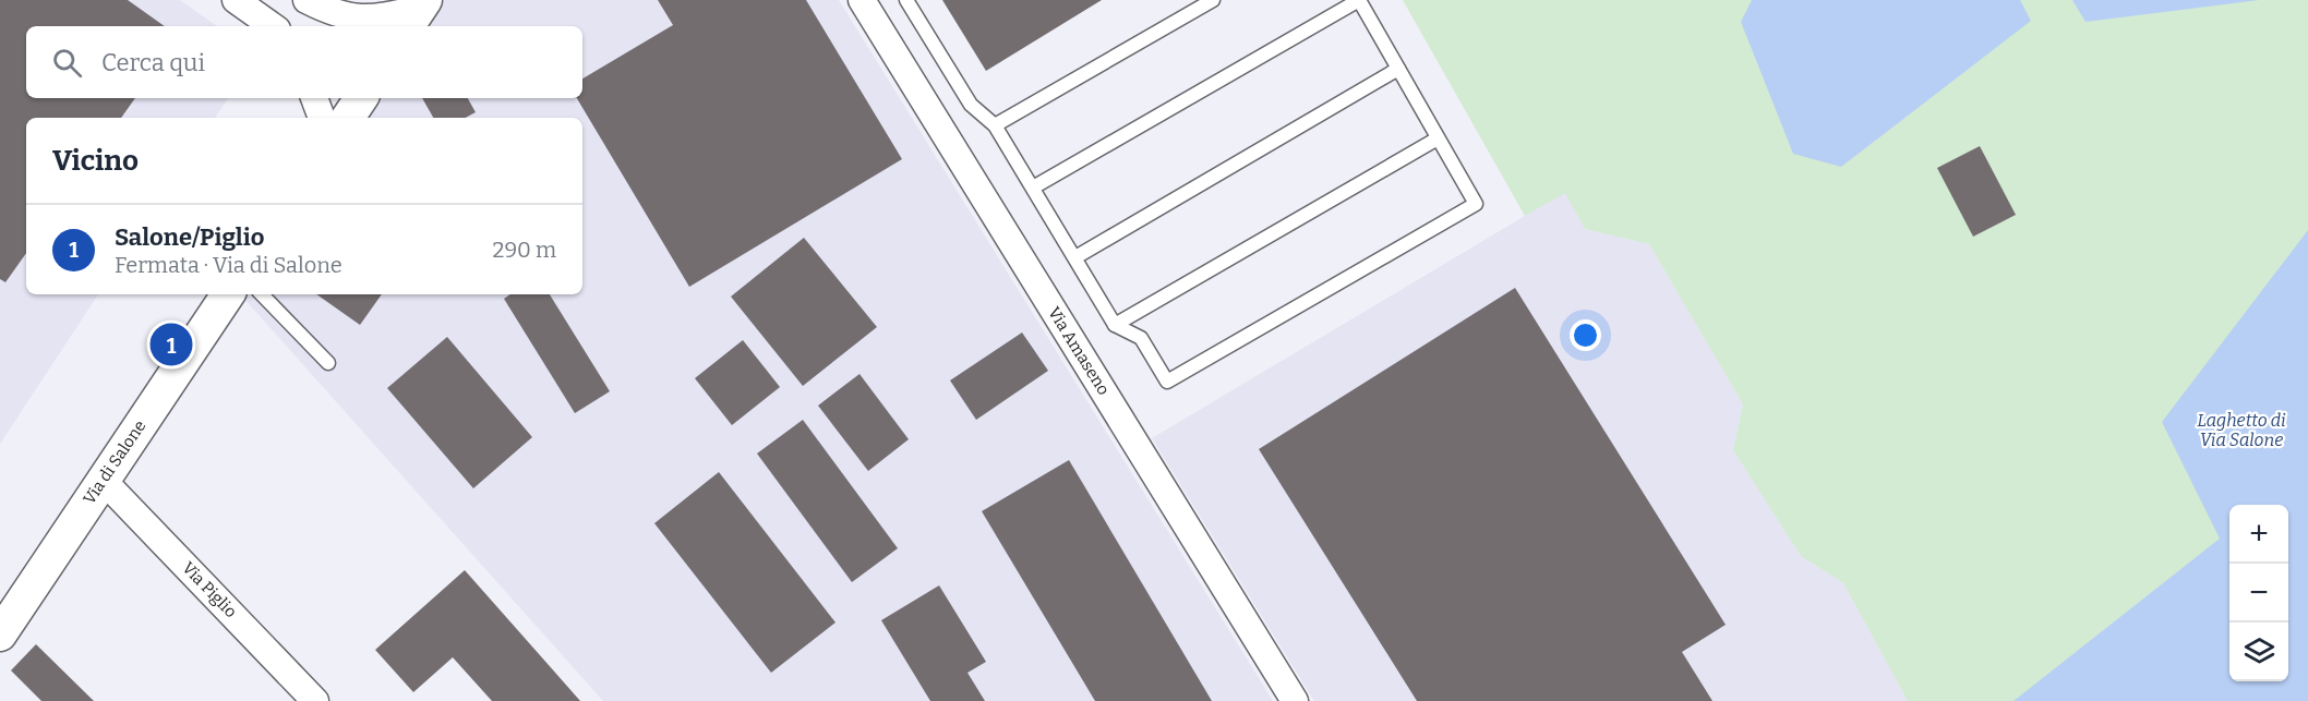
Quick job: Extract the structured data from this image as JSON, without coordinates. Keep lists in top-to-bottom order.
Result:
{
  "streets": {
    "street": ["Via Amaseno", "Via di Salone", "Via Piglio"]
  },
  "crossings": [
    ["Via di Salone", "Via Piglio"]
  ],
  "water": ["Laghetto di Via Salone"],
  "page": {
    "search": "Cerca qui",
    "heading": "Vicino",
    "list": [
      {
        "mark": "1",
        "name": "Salone/Piglio",
        "note": "Fermata · Via di Salone",
        "value": "290 m"
      }
    ],
    "pins": "1",
    "map_buttons": ["+", "−"]
  }
}
